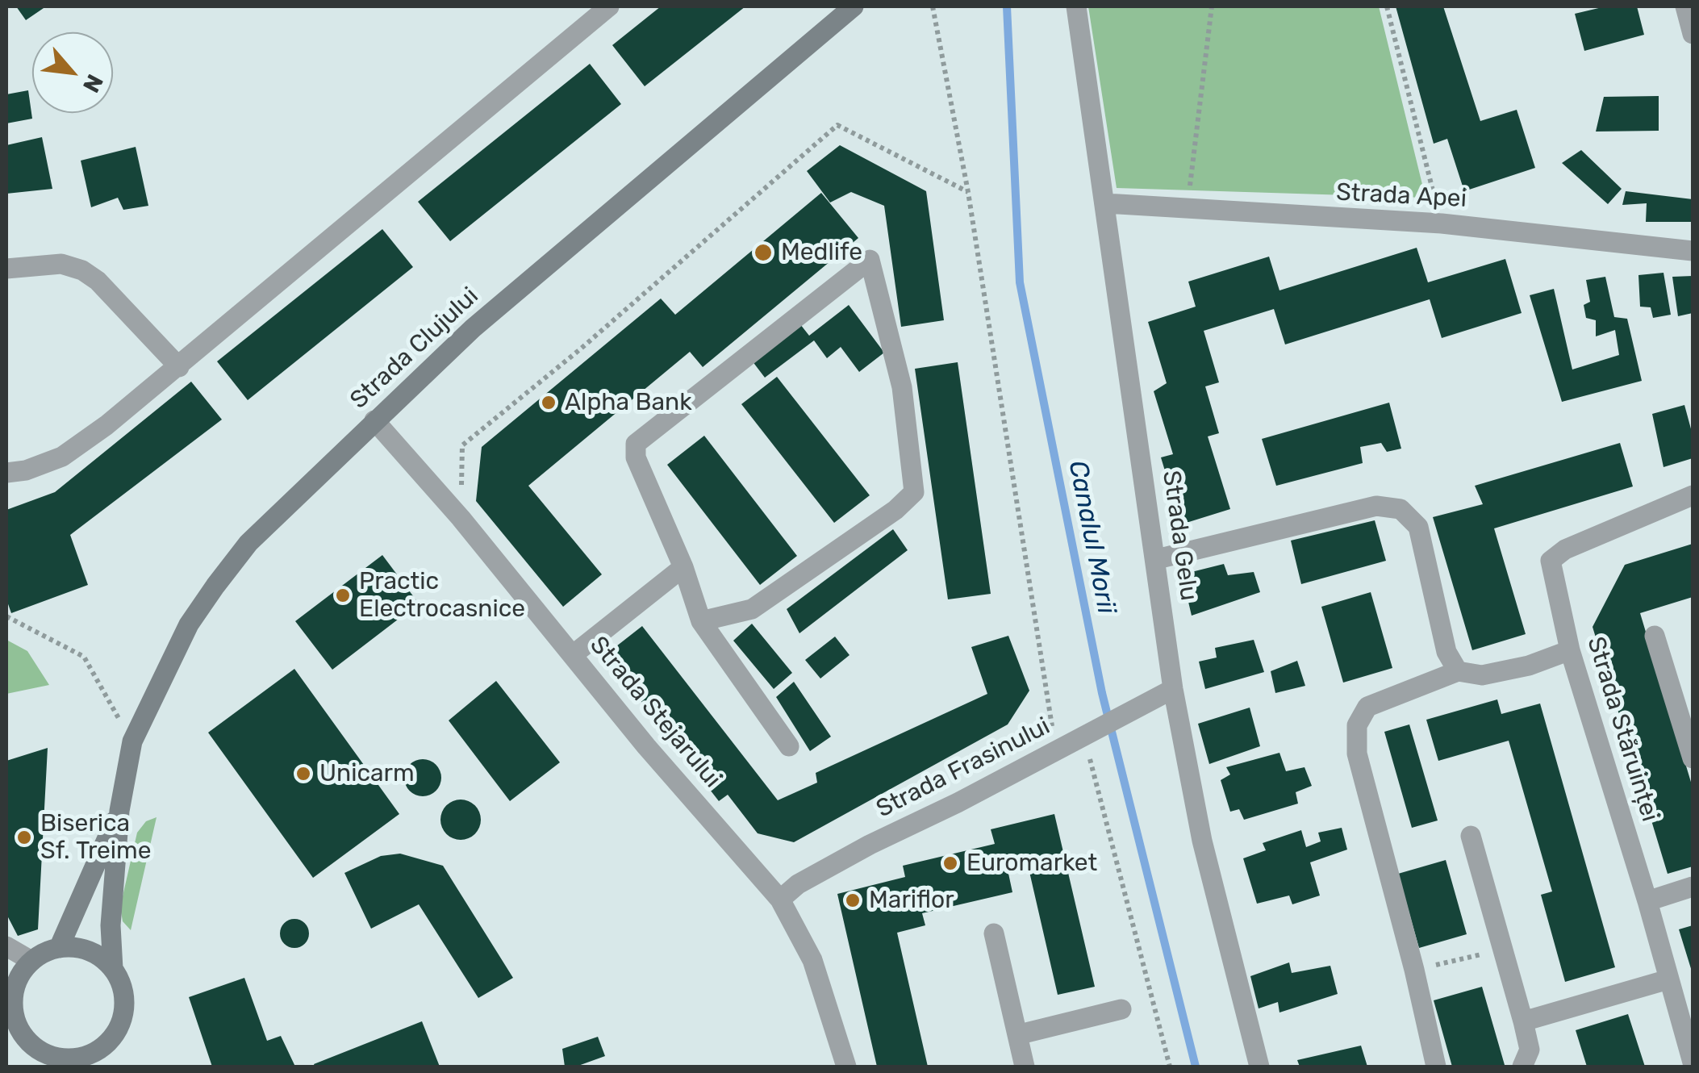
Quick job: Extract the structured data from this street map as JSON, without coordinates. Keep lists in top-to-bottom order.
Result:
{
  "streets": {
    "main road": ["Strada Clujului"],
    "street": [
      "Strada Apei",
      "Strada Gelu",
      "Strada Stejarului",
      "Strada Stăruinței",
      "Strada Frasinului"
    ]
  },
  "crossings": [
    ["Strada Apei", "Strada Gelu"],
    ["Strada Clujului", "Strada Stejarului"],
    ["Strada Gelu", "Strada Frasinului"],
    ["Strada Stejarului", "Strada Frasinului"]
  ],
  "water": ["Canalul Morii"],
  "places": [
    "Medlife",
    "Alpha Bank",
    "Practic Electrocasnice",
    "Unicarm",
    "Biserica Sf. Treime",
    "Euromarket",
    "Mariflor"
  ],
  "north": "bottom right"
}
